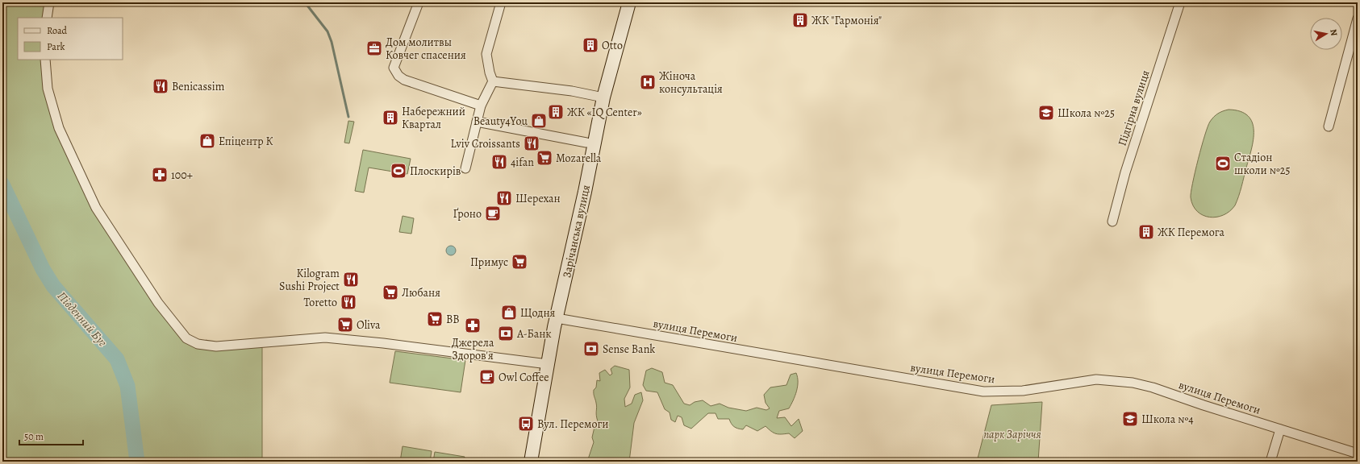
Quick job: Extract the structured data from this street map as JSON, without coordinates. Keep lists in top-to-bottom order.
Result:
{
  "streets": {
    "street": ["Підгірна вулиця", "Зарічанська вулиця", "вулиця Перемоги"]
  },
  "crossings": [
    ["Зарічанська вулиця", "вулиця Перемоги"]
  ],
  "water": ["Південний Буг"],
  "parks": ["парк Заріччя"],
  "places": {
    "building": [
      "ЖК \"Гармонія\"",
      "Otto",
      "ЖК «IQ Center»",
      "Набережний Квартал",
      "ЖК Перемога"
    ],
    "office": ["Дом молитвы Ковчег спасения"],
    "hospital": ["Жіноча консультація"],
    "restaurant": [
      "Benicassim",
      "Lviv Croissants",
      "4ifan",
      "Шерехан",
      "Kilogram Sushi Project",
      "Toretto"
    ],
    "school or university": ["Школа №25", "Школа №4"],
    "shop": ["Beauty4You", "Епіцентр К", "Щодня"],
    "supermarket": [
      "Mozarella",
      "Примус",
      "Любаня",
      "ВВ",
      "Oliva"
    ],
    "sports": ["Стадіон школи №25", "Плоскирів"],
    "pharmacy": ["100+", "Джерела Здоров'я"],
    "cafe": ["Ґроно", "Owl Coffee"],
    "bank": ["А-Банк", "Sense Bank"],
    "bus stop": ["Вул. Перемоги"]
  },
  "legend": ["Road", "Park"],
  "scale_bar": "50 m",
  "north": "right"
}
